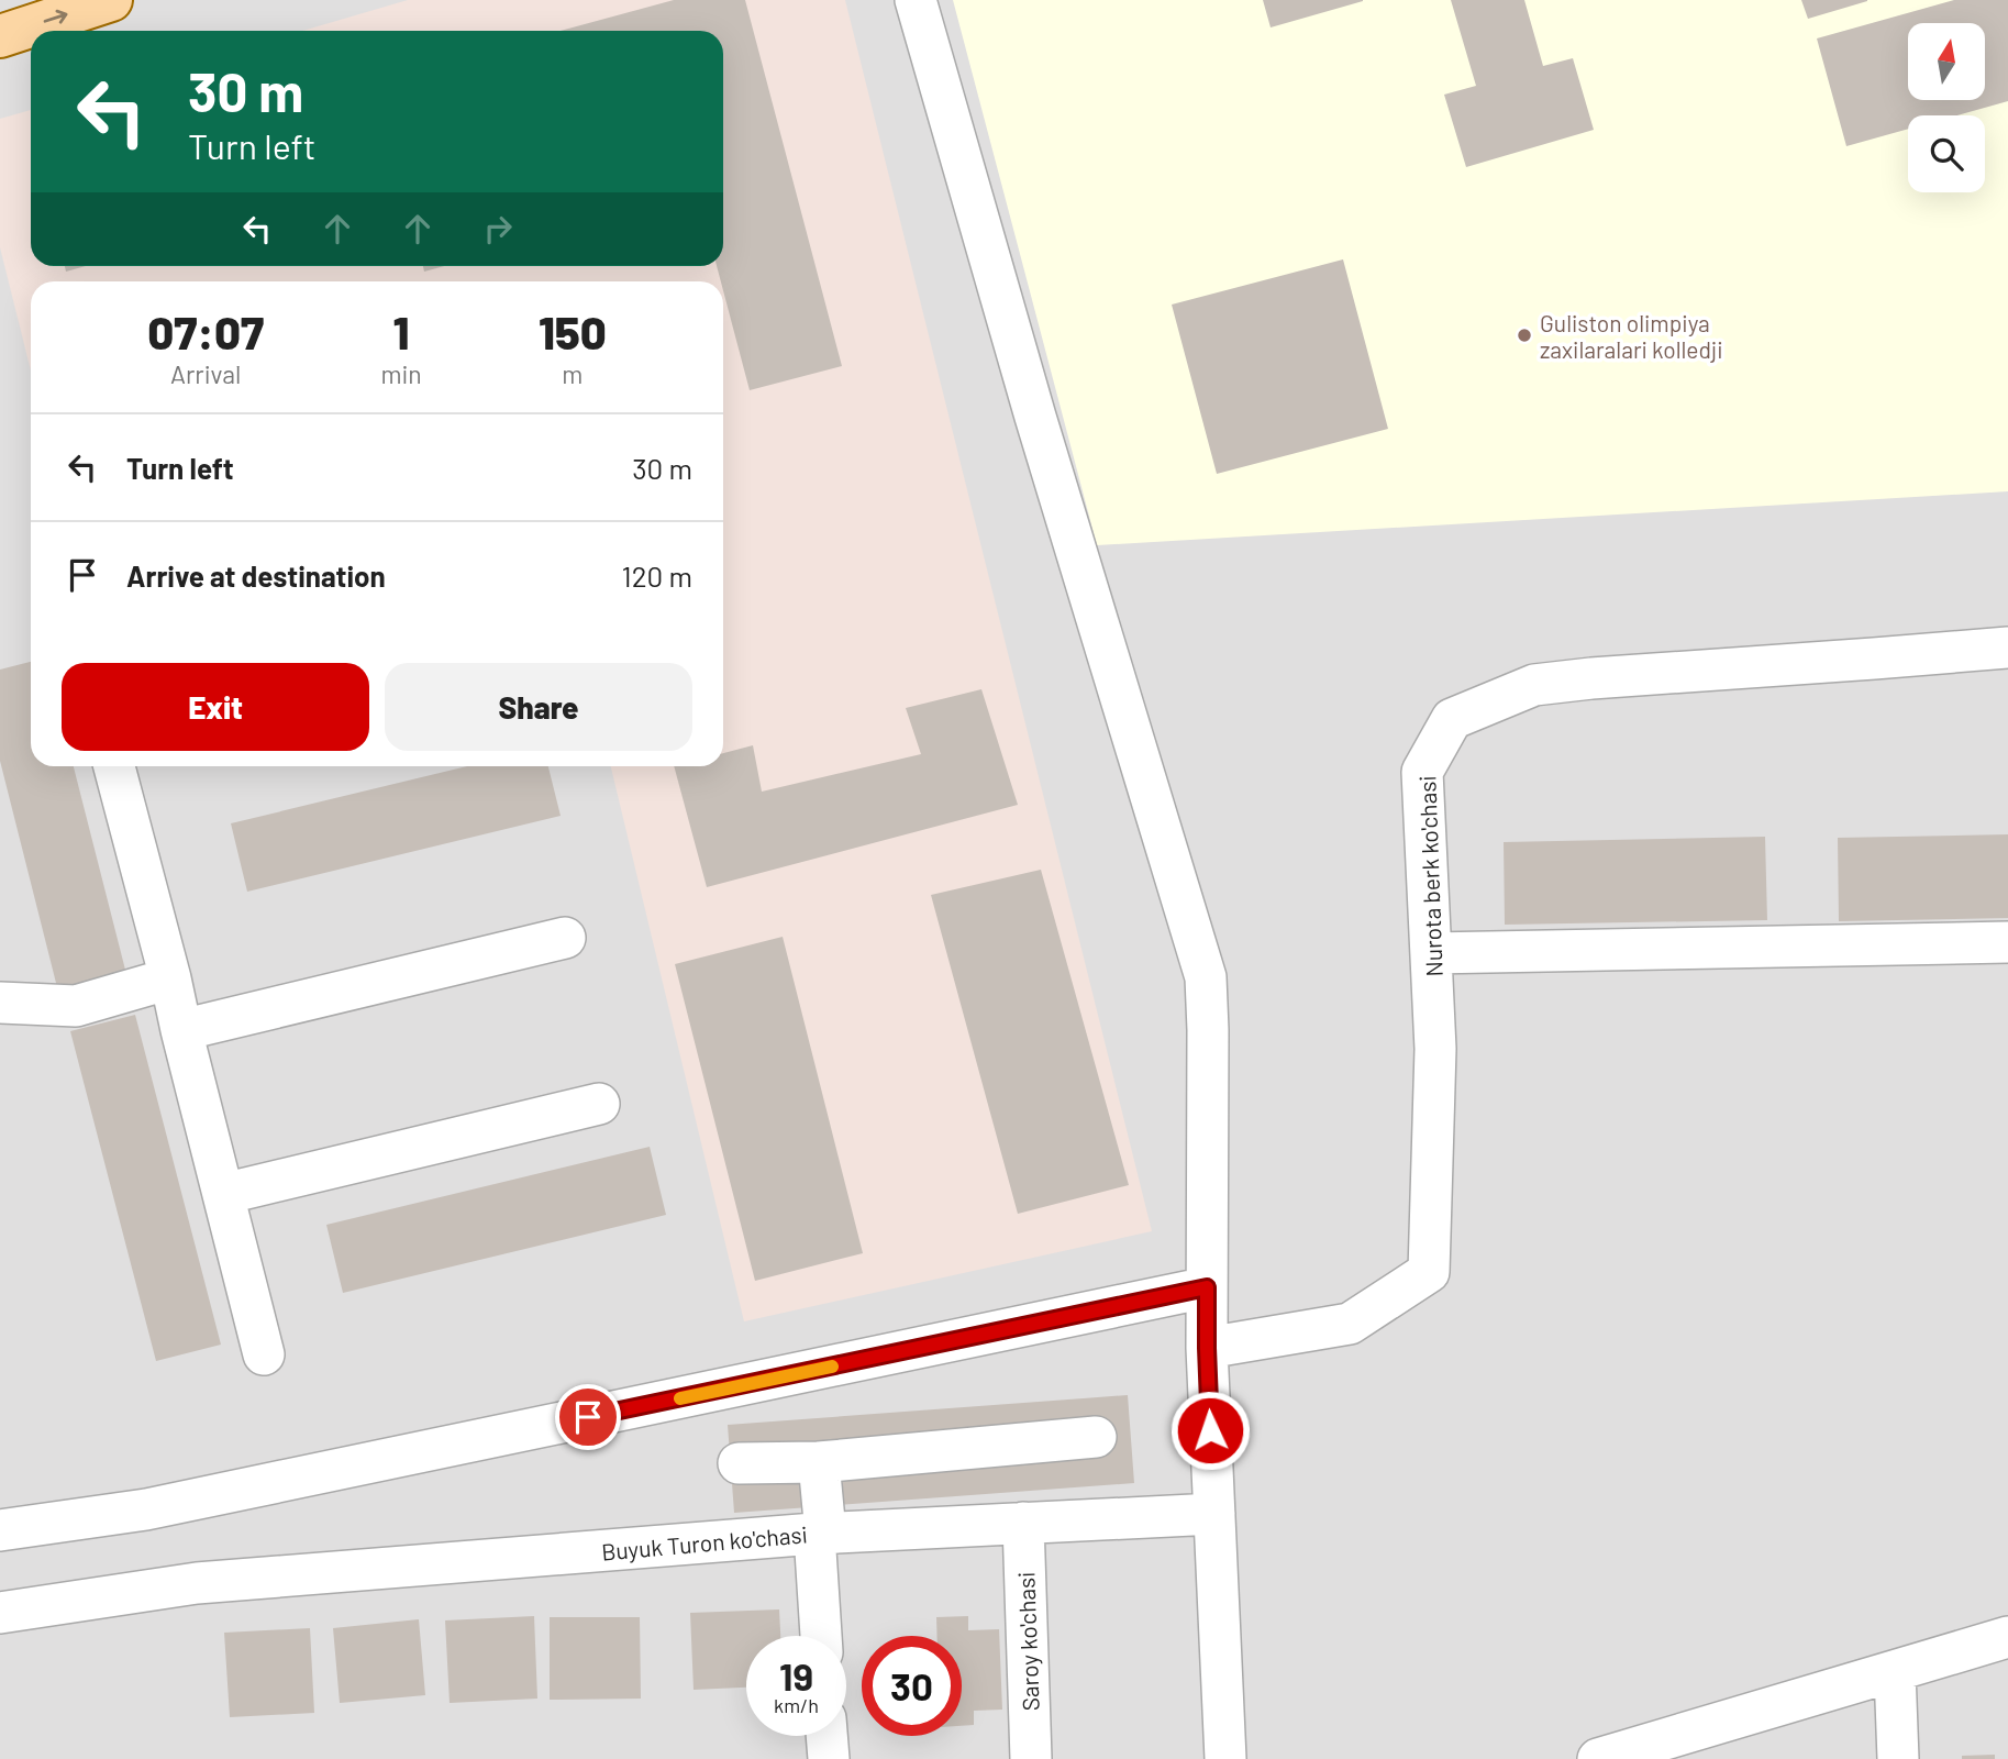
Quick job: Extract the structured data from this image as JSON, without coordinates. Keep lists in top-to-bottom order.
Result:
{
  "streets": {
    "street": ["Nurota berk ko'chasi", "Buyuk Turon ko'chasi", "Saroy ko'chasi"]
  },
  "crossings": [
    ["Buyuk Turon ko'chasi", "Saroy ko'chasi"]
  ],
  "places": ["Guliston olimpiya zaxilaralari kolledji"],
  "north": "top",
  "page": {
    "turn": ["30 m", "Turn left"],
    "eta": [
      "07:07",
      "Arrival",
      "1",
      "min",
      "150",
      "m"
    ],
    "list": [
      {
        "name": "Turn left",
        "value": "30 m"
      },
      {
        "name": "Arrive at destination",
        "value": "120 m"
      }
    ],
    "buttons": ["Exit", "Share"],
    "speed": "19 km/h",
    "limit": "30"
  }
}
